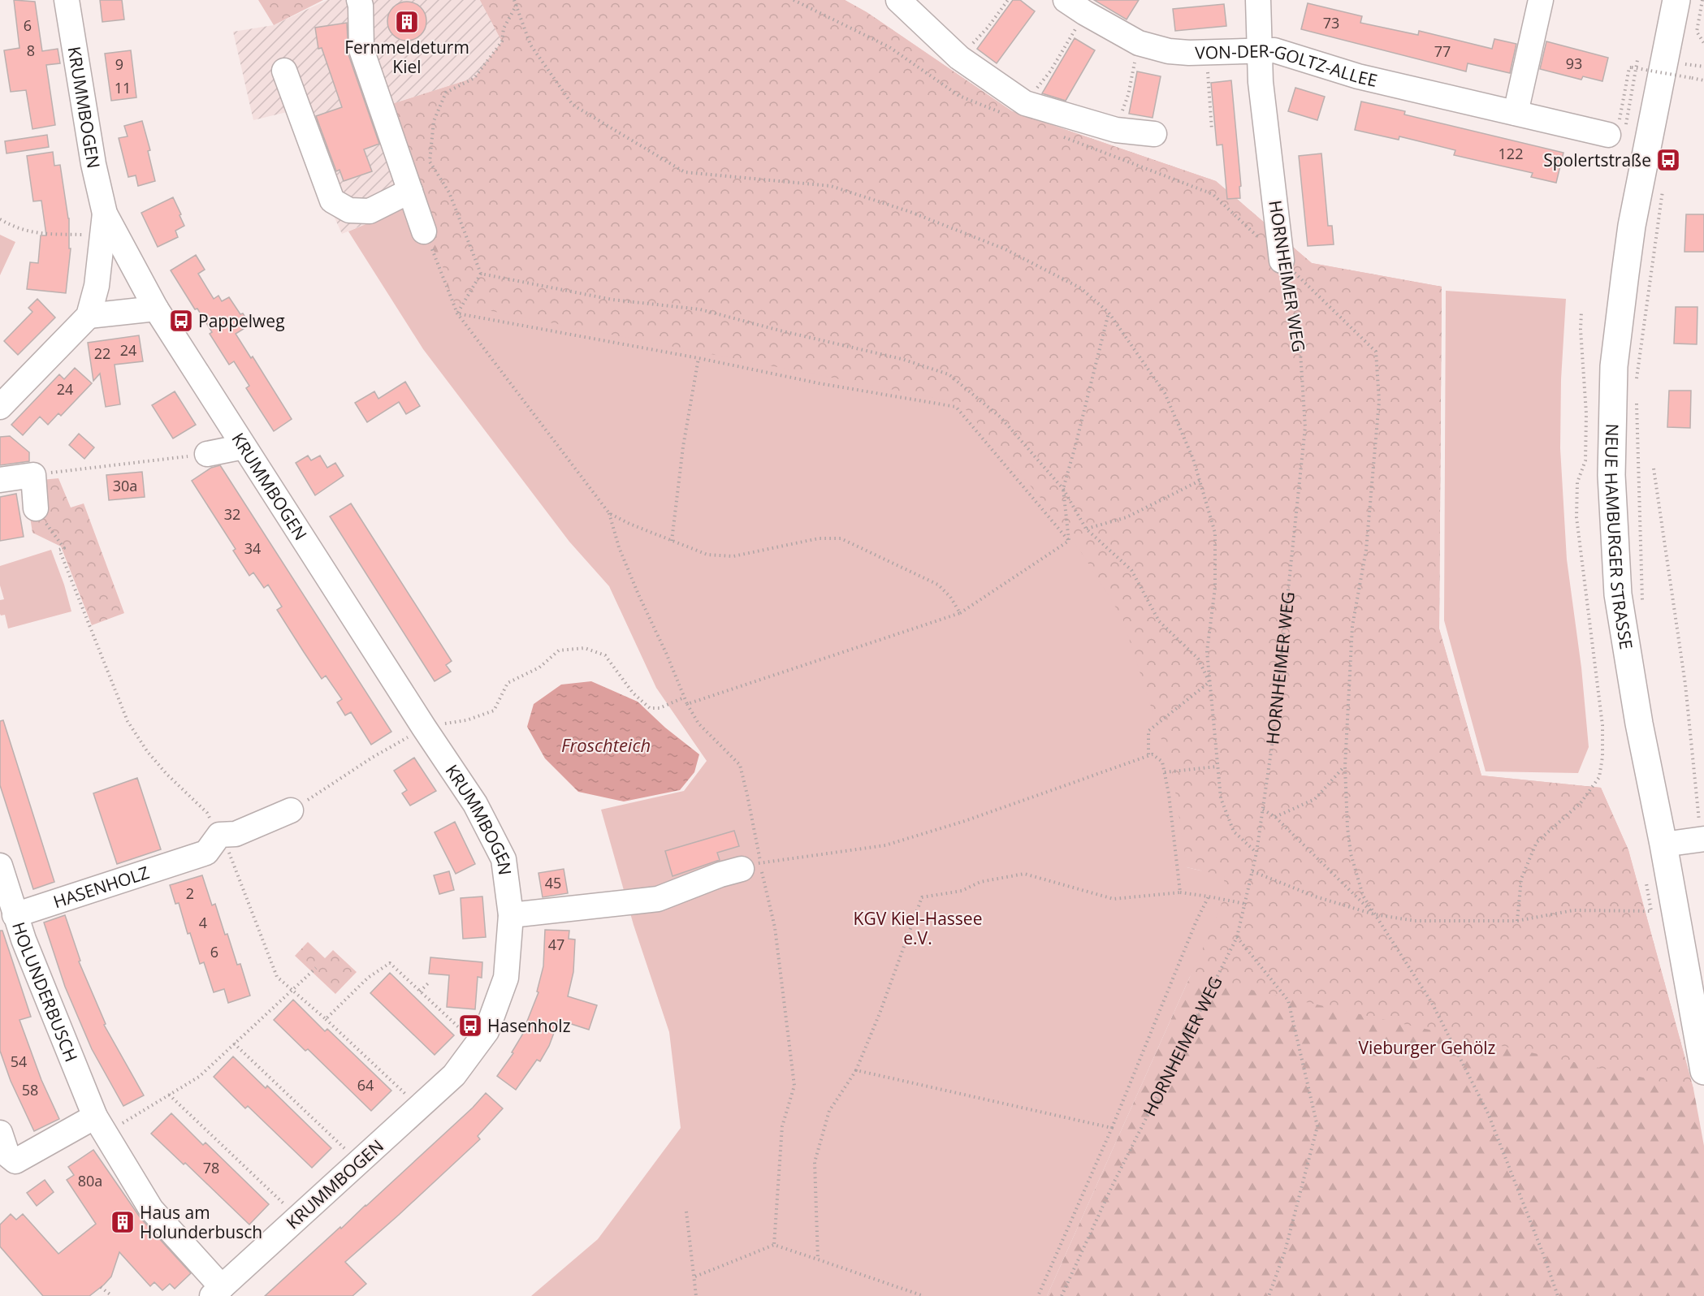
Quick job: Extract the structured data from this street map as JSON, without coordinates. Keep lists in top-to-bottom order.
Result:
{
  "streets": {
    "main road": ["NEUE HAMBURGER STRASSE"],
    "street": [
      "VON-DER-GOLTZ-ALLEE",
      "KRUMMBOGEN",
      "HORNHEIMER WEG",
      "HASENHOLZ",
      "HOLUNDERBUSCH"
    ]
  },
  "crossings": [
    ["VON-DER-GOLTZ-ALLEE", "HORNHEIMER WEG"],
    ["KRUMMBOGEN", "HOLUNDERBUSCH"],
    ["HASENHOLZ", "HOLUNDERBUSCH"]
  ],
  "water": ["Froschteich"],
  "parks": ["KGV Kiel-Hassee e.V.", "Vieburger Gehölz"],
  "places": {
    "building": ["Fernmeldeturm Kiel", "Haus am Holunderbusch"],
    "bus stop": ["Spolertstraße", "Pappelweg", "Hasenholz"]
  },
  "house_numbers": [
    "73",
    "6",
    "8",
    "77",
    "93",
    "9",
    "11",
    "122",
    "24",
    "22",
    "24",
    "30a",
    "32",
    "34",
    "45",
    "2",
    "4",
    "47",
    "6",
    "54",
    "64",
    "58",
    "78",
    "80a"
  ]
}
